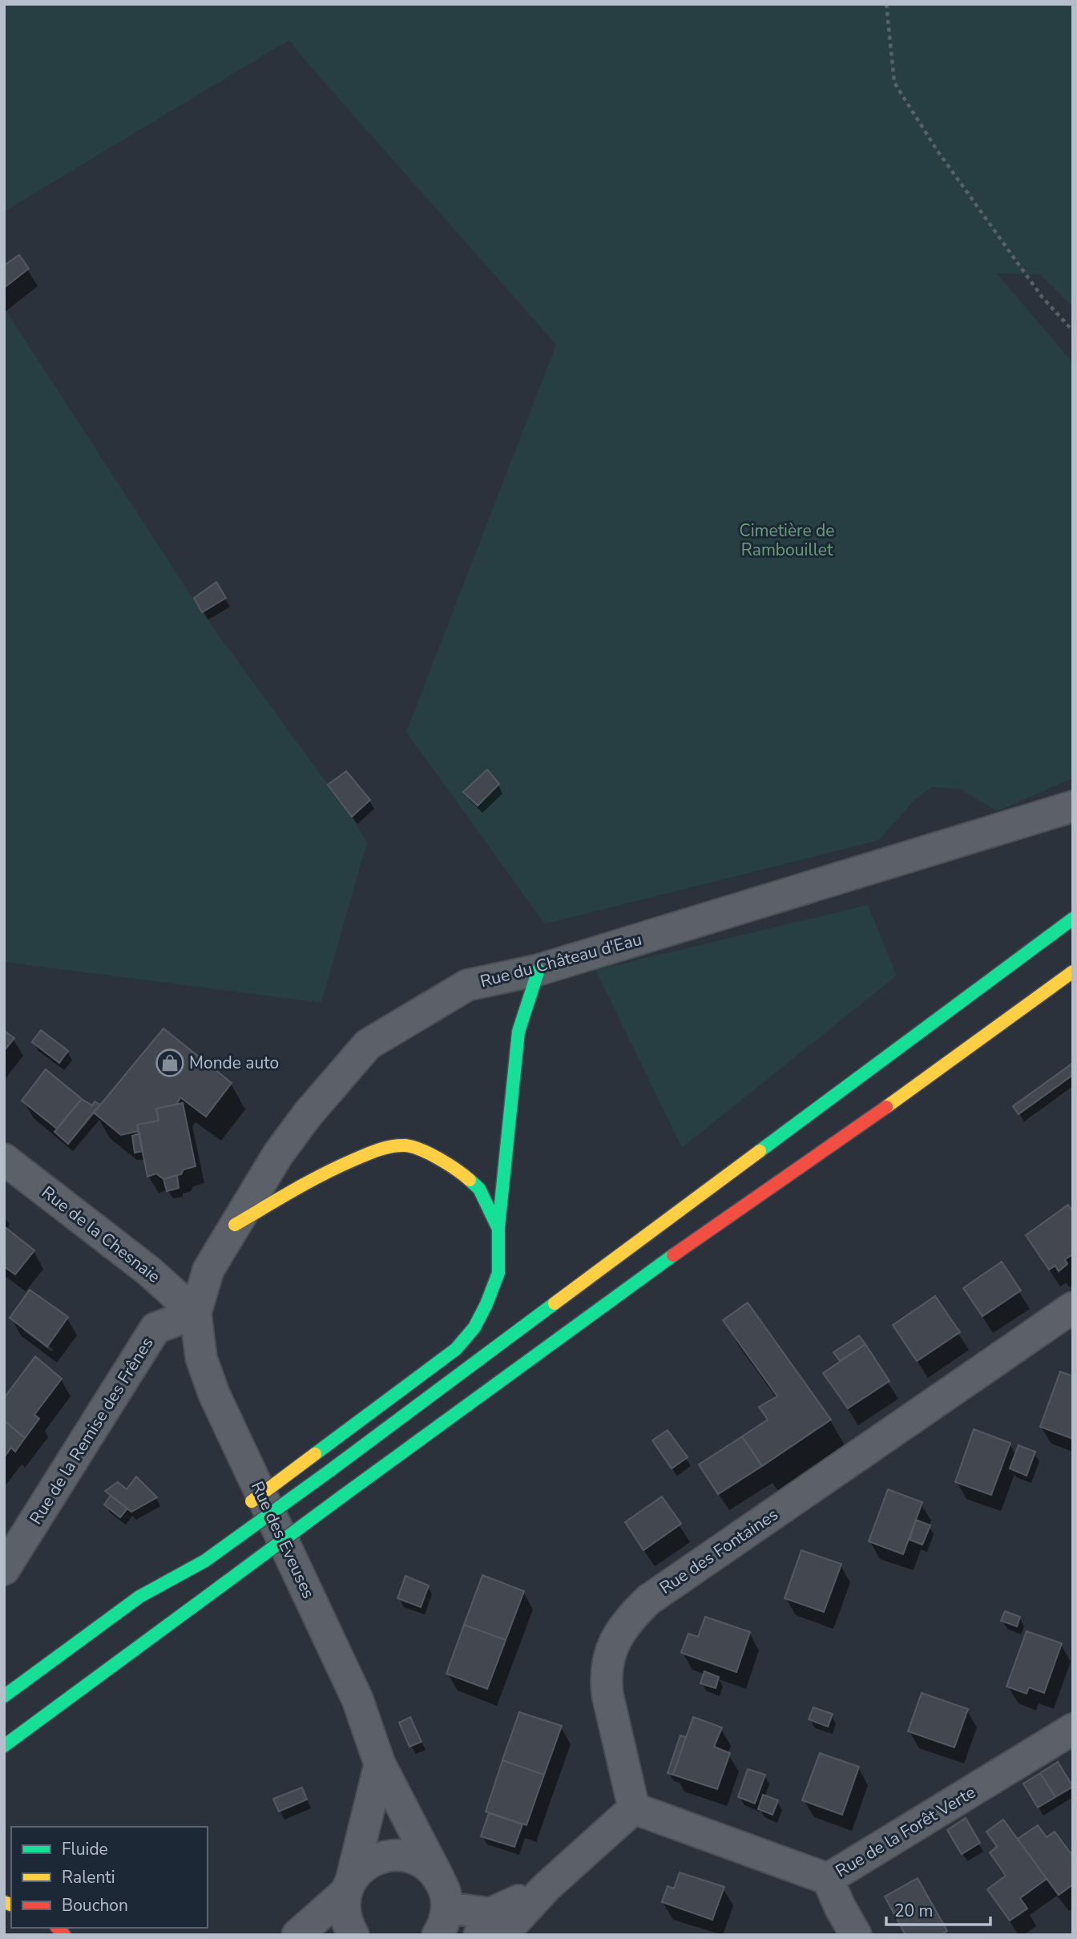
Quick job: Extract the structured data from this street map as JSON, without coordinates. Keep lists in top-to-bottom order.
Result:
{
  "streets": {
    "street": [
      "Rue du Château d'Eau",
      "Rue de la Chesnaie",
      "Rue de la Remise des Frênes",
      "Rue des Eveuses",
      "Rue des Fontaines",
      "Rue de la Forêt Verte"
    ]
  },
  "crossings": [
    ["Rue du Château d'Eau", "Rue de la Chesnaie"],
    ["Rue du Château d'Eau", "Rue de la Remise des Frênes"],
    ["Rue du Château d'Eau", "Rue des Eveuses"],
    ["Rue de la Chesnaie", "Rue de la Remise des Frênes"],
    ["Rue de la Chesnaie", "Rue des Eveuses"],
    ["Rue de la Remise des Frênes", "Rue des Eveuses"],
    ["Rue des Fontaines", "Rue de la Forêt Verte"]
  ],
  "parks": ["Cimetière de Rambouillet"],
  "places": {
    "shop": ["Monde auto"]
  },
  "legend": ["Fluide", "Ralenti", "Bouchon"],
  "scale_bar": "20 m"
}
